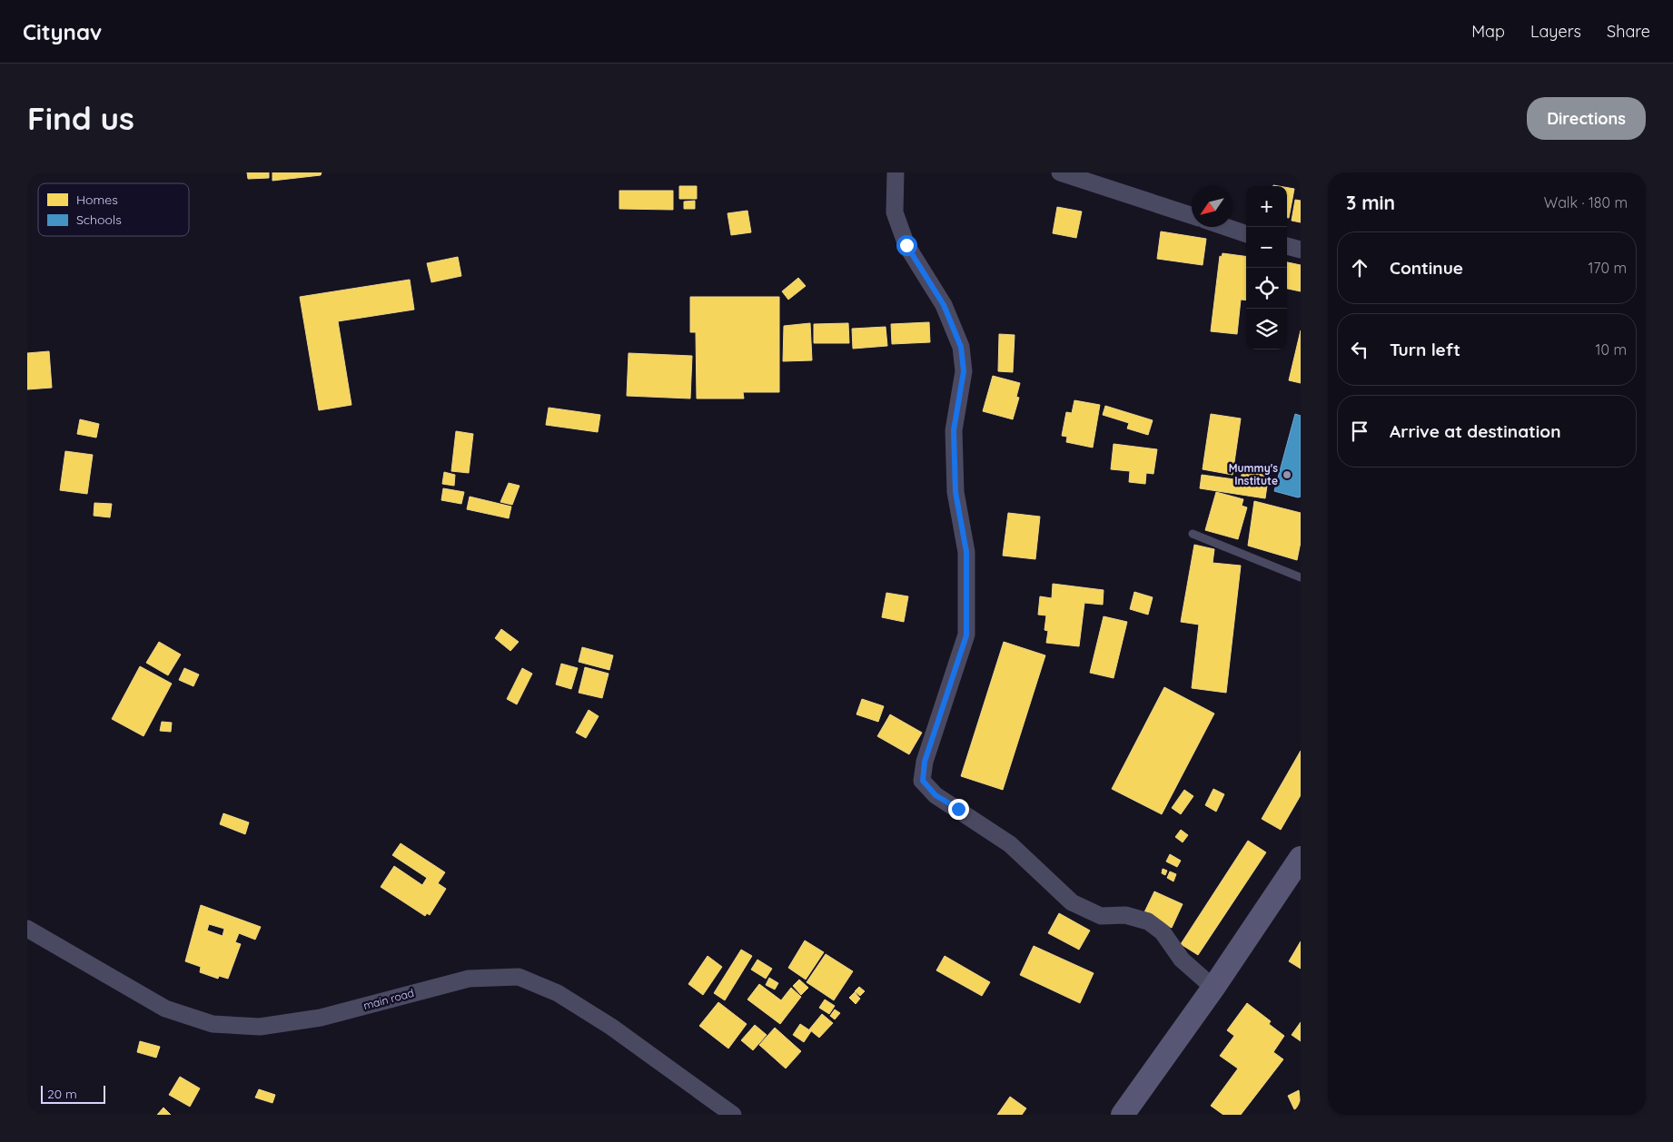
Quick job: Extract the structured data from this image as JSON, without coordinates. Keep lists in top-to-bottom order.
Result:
{
  "streets": {
    "street": ["main road"]
  },
  "places": ["Mummy's Institute"],
  "legend": ["Homes", "Schools"],
  "scale_bar": "20 m",
  "north": "bottom left",
  "page": {
    "header": "Citynav",
    "nav": ["Map", "Layers", "Share"],
    "buttons": "Directions",
    "title": "Find us",
    "heading": ["3 min", "Walk · 180 m"],
    "map_buttons": ["+", "−"],
    "list": [
      ["Continue", "170 m"],
      ["Turn left", "10 m"],
      "Arrive at destination"
    ],
    "scale": "20 m"
  }
}
